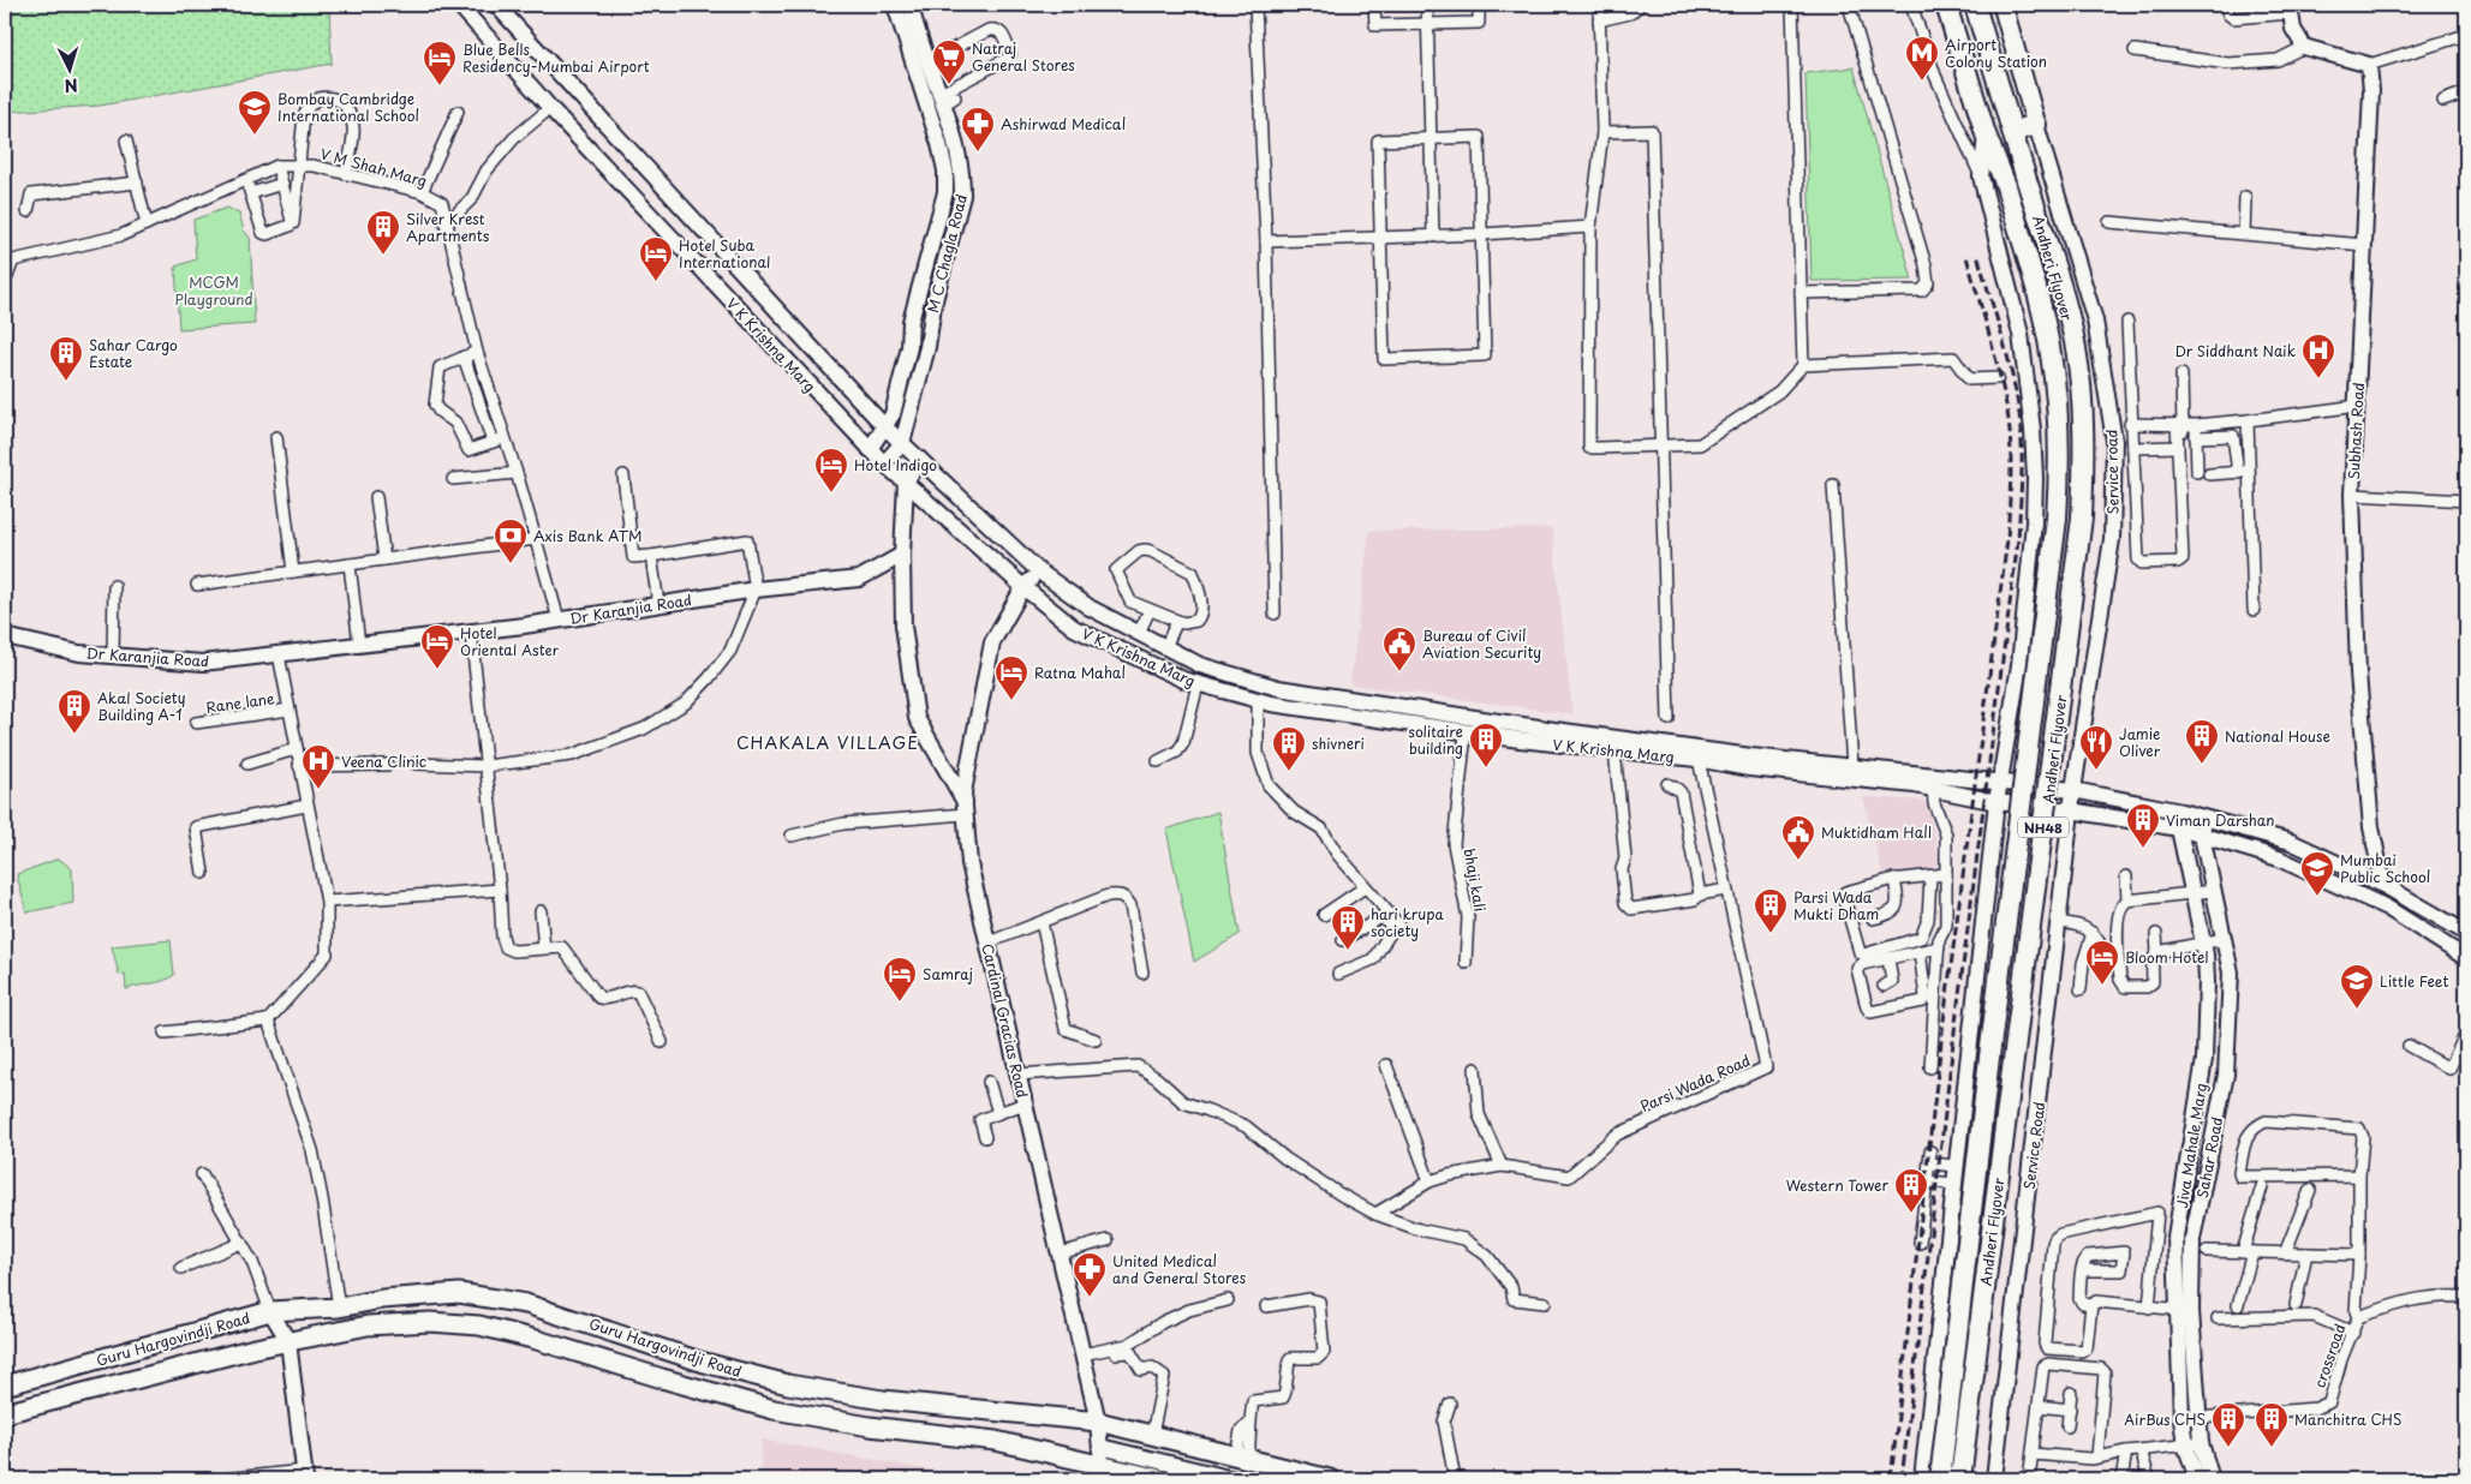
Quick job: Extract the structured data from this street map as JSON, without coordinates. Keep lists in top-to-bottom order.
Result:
{
  "streets": {
    "highway": ["Andheri Flyover", "NH48"],
    "main road": ["Guru Hargovindji Road"],
    "street": [
      "V M Shah Marg",
      "M C Chagla Road",
      "V K Krishna Marg",
      "Subhash Road",
      "Service road",
      "Dr Karanjia Road",
      "Rane lane",
      "bhaji kali",
      "Cardinal Gracias Road",
      "Parsi Wada Road",
      "Service Road",
      "Jiva Mahale Marg",
      "Sahar Road",
      "crossroad"
    ]
  },
  "crossings": [
    ["V M Shah Marg", "Dr Karanjia Road"],
    ["M C Chagla Road", "V K Krishna Marg"],
    ["Andheri Flyover", "NH48"],
    ["V K Krishna Marg", "Service road"],
    ["V K Krishna Marg", "bhaji kali"],
    ["V K Krishna Marg", "Cardinal Gracias Road"],
    ["V K Krishna Marg", "Parsi Wada Road"],
    ["V K Krishna Marg", "Service Road"],
    ["Service road", "Service Road"],
    ["Cardinal Gracias Road", "Guru Hargovindji Road"],
    ["Jiva Mahale Marg", "Sahar Road"],
    ["Jiva Mahale Marg", "crossroad"],
    ["Sahar Road", "crossroad"]
  ],
  "districts": ["CHAKALA VILLAGE"],
  "parks": ["MCGM Playground"],
  "places": {
    "metro station": ["Airport Colony Station"],
    "supermarket": ["Natraj General Stores"],
    "hotel": [
      "Blue Bells Residency-Mumbai Airport",
      "Hotel Suba International",
      "Hotel Indigo",
      "Hotel Oriental Aster",
      "Ratna Mahal",
      "Bloom Hotel",
      "Samraj"
    ],
    "school or university": ["Bombay Cambridge International School", "Mumbai Public School", "Little Feet"],
    "pharmacy": ["Ashirwad Medical", "United Medical and General Stores"],
    "building": [
      "Silver Krest Apartments",
      "Sahar Cargo Estate",
      "Akal Society Building A-1",
      "National House",
      "solitaire building",
      "shivneri",
      "Viman Darshan",
      "Parsi Wada Mukti Dham",
      "hari krupa society",
      "Western Tower",
      "AirBus CHS",
      "Manchitra CHS"
    ],
    "hospital": ["Dr Siddhant Naik", "Veena Clinic"],
    "bank": ["Axis Bank ATM"],
    "public building": ["Bureau of Civil Aviation Security", "Muktidham Hall"],
    "restaurant": ["Jamie Oliver"]
  },
  "north": "bottom"
}
